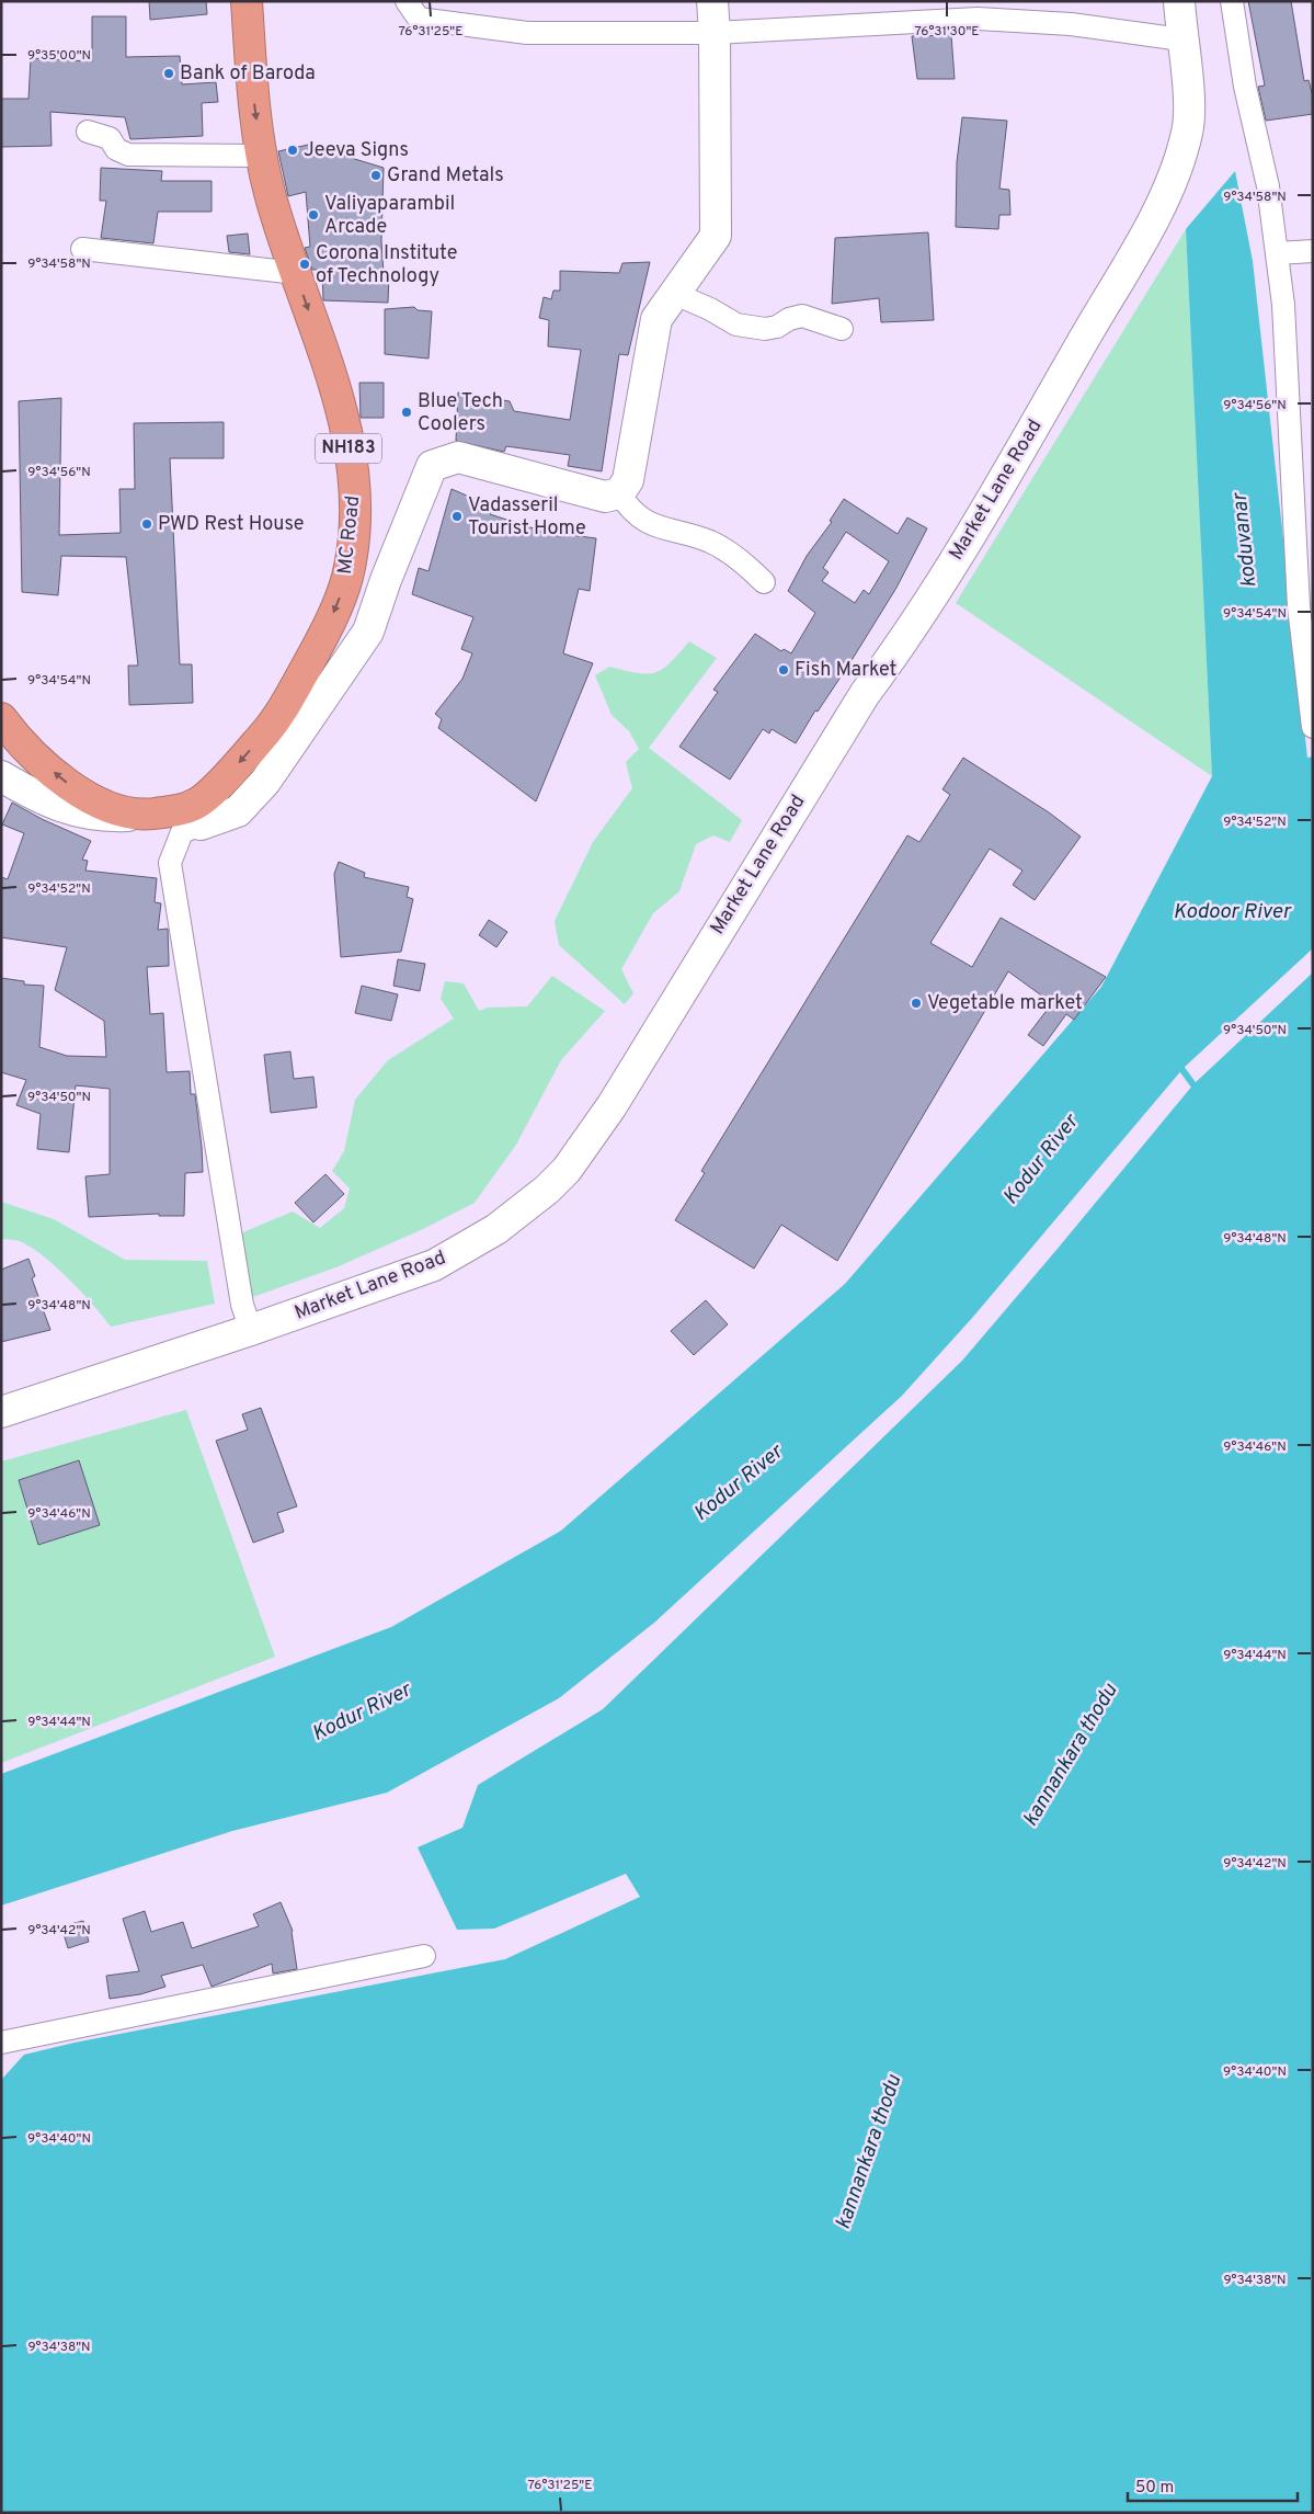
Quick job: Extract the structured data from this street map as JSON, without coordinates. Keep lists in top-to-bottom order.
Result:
{
  "streets": {
    "highway": ["NH183", "MC Road"],
    "main road": ["Market Lane Road"]
  },
  "water": [
    "koduvanar",
    "Kodoor River",
    "Kodur River",
    "kannankara thodu"
  ],
  "places": [
    "Bank of Baroda",
    "Jeeva Signs",
    "Grand Metals",
    "Valiyaparambil Arcade",
    "Corona Institute of Technology",
    "Blue Tech Coolers",
    "Vadasseril Tourist Home",
    "PWD Rest House",
    "Fish Market",
    "Vegetable market"
  ],
  "scale_bar": "50 m",
  "coordinates": [
    "76°31'25\"E",
    "76°31'30\"E",
    "9°35'00\"N",
    "9°34'58\"N",
    "9°34'56\"N",
    "9°34'54\"N",
    "9°34'52\"N",
    "9°34'50\"N",
    "9°34'48\"N",
    "9°34'46\"N",
    "9°34'44\"N",
    "9°34'42\"N",
    "9°34'40\"N",
    "9°34'38\"N"
  ]
}
